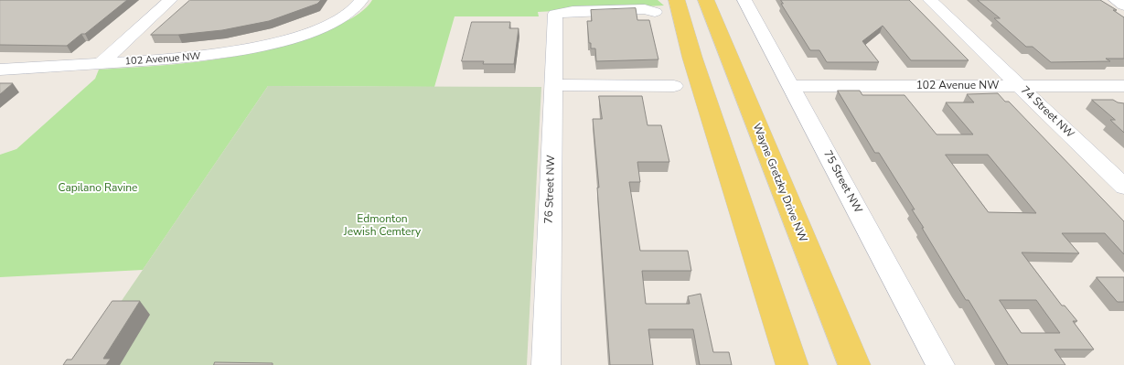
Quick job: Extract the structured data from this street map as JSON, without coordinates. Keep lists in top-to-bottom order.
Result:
{
  "streets": {
    "main road": ["Wayne Gretzky Drive NW"],
    "street": [
      "102 Avenue NW",
      "74 Street NW",
      "75 Street NW",
      "76 Street NW"
    ]
  },
  "crossings": [
    ["102 Avenue NW", "74 Street NW"],
    ["102 Avenue NW", "75 Street NW"]
  ],
  "parks": ["Capilano Ravine", "Edmonton Jewish Cemtery"]
}
